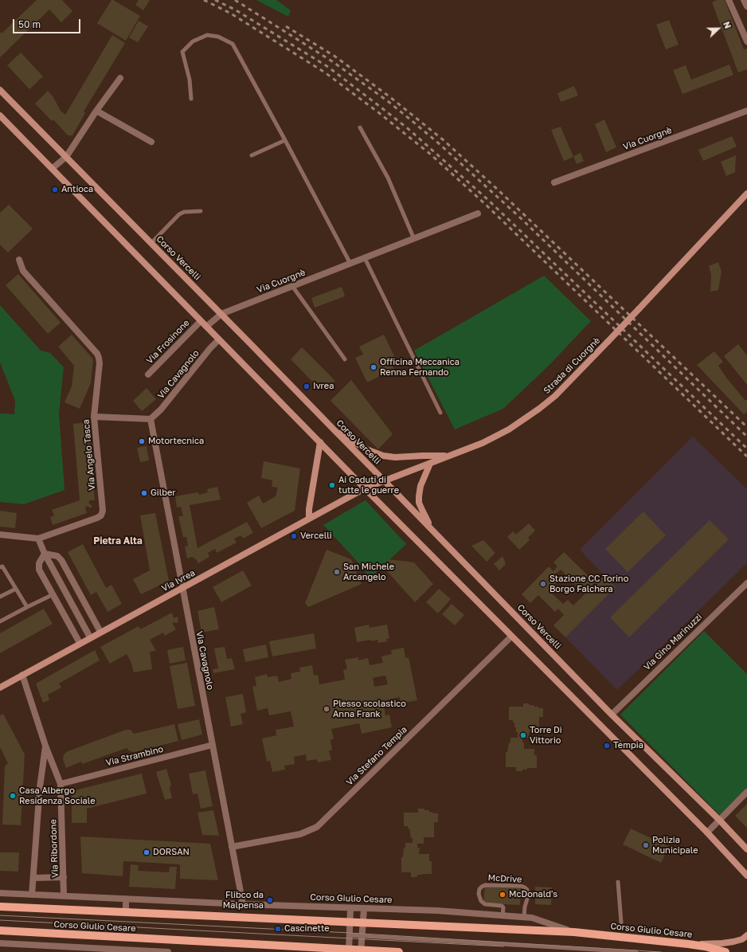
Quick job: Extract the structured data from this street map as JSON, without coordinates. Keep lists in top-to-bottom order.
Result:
{
  "streets": {
    "main road": [
      "Corso Vercelli",
      "Strada di Cuorgnè",
      "Via Ivrea",
      "Corso Giulio Cesare"
    ],
    "street": [
      "Via Cuorgnè",
      "Via Frosinone",
      "Via Cavagnolo",
      "Via Angelo Tasca",
      "Via Gino Marinuzzi",
      "Via Strambino",
      "Via Stefano Tempia",
      "Via Ribordone"
    ],
    "lane": ["McDrive"]
  },
  "crossings": [
    ["Via Cuorgnè", "Corso Vercelli"],
    ["Corso Vercelli", "Strada di Cuorgnè"],
    ["Corso Vercelli", "Via Gino Marinuzzi"],
    ["Strada di Cuorgnè", "Via Ivrea"],
    ["Via Cavagnolo", "Via Ivrea"],
    ["Via Cavagnolo", "Via Strambino"],
    ["Via Cavagnolo", "Via Stefano Tempia"],
    ["Via Cavagnolo", "Corso Giulio Cesare"],
    ["Via Ivrea", "Via Ribordone"],
    ["Via Strambino", "Via Ribordone"],
    ["Via Ribordone", "Corso Giulio Cesare"],
    ["McDrive", "Corso Giulio Cesare"]
  ],
  "districts": ["Pietra Alta"],
  "places": [
    "Antioca",
    "Officina Meccanica Renna Fernando",
    "Ivrea",
    "Motortecnica",
    "Ai Caduti di tutte le guerre",
    "Gilber",
    "Vercelli",
    "San Michele Arcangelo",
    "Stazione CC Torino Borgo Falchera",
    "Plesso scolastico Anna Frank",
    "Torre Di Vittorio",
    "Tempia",
    "Casa Albergo Residenza Sociale",
    "Polizia Municipale",
    "DORSAN",
    "McDonald's",
    "Flibco da Malpensa",
    "Cascinette"
  ],
  "scale_bar": "50 m",
  "north": "right"
}
